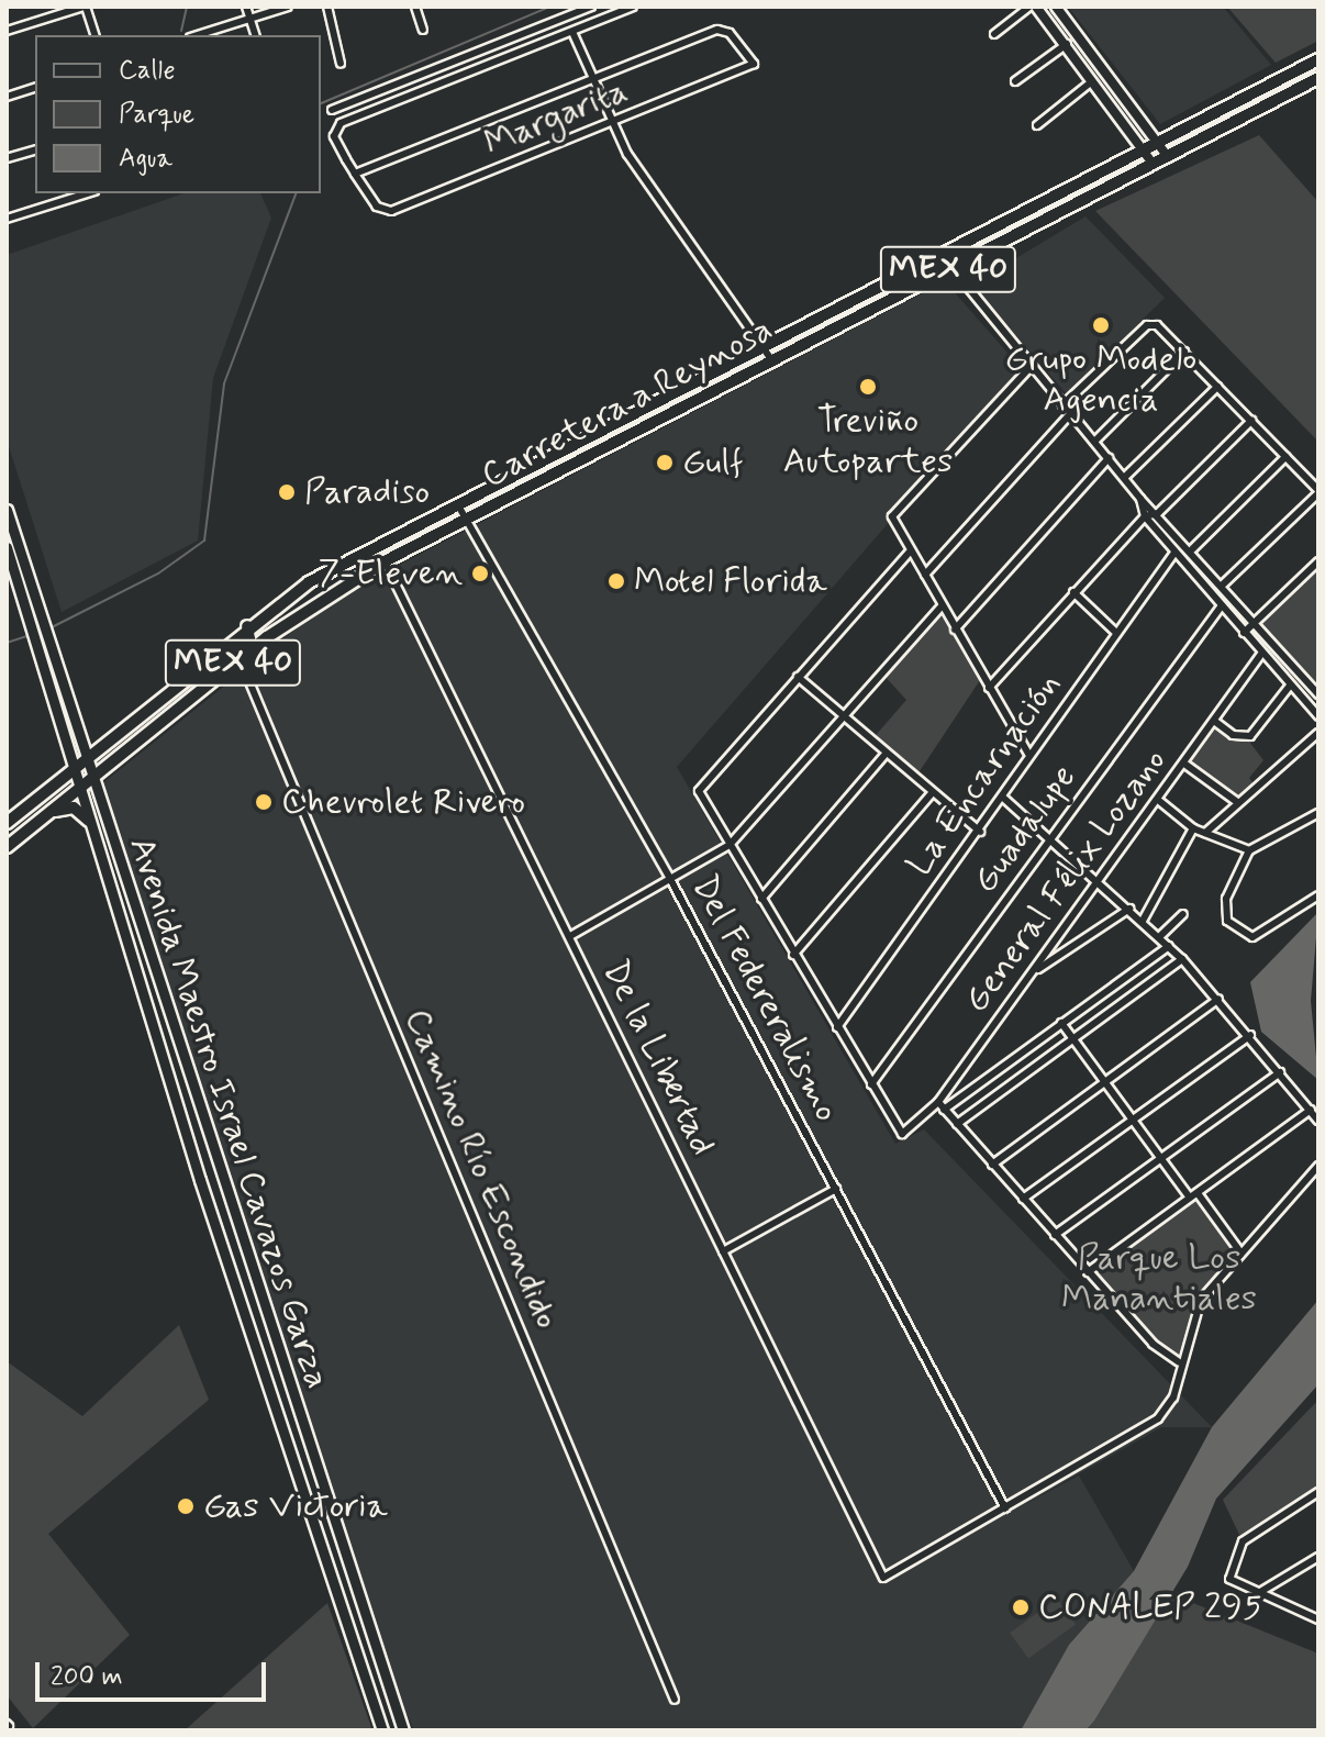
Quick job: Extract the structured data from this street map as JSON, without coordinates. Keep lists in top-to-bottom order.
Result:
{
  "streets": {
    "main road": ["MEX 40", "Carretera a Reynosa", "Avenida Maestro Israel Cavazos Garza"],
    "street": [
      "Margarita",
      "La Encarnación",
      "Guadalupe",
      "General Félix Lozano",
      "Del Federeralismo",
      "De la Libertad",
      "Camino Río Escondido"
    ]
  },
  "crossings": [
    ["Carretera a Reynosa", "Del Federeralismo"],
    ["Carretera a Reynosa", "De la Libertad"],
    ["Carretera a Reynosa", "Avenida Maestro Israel Cavazos Garza"],
    ["Carretera a Reynosa", "Camino Río Escondido"],
    ["Guadalupe", "General Félix Lozano"],
    ["Del Federeralismo", "De la Libertad"]
  ],
  "parks": ["Parque Los Manantiales"],
  "places": [
    "Grupo Modelo Agencia",
    "Treviño Autopartes",
    "Gulf",
    "Paradiso",
    "7-Eleven",
    "Motel Florida",
    "Chevrolet Rivero",
    "Gas Victoria",
    "CONALEP 295"
  ],
  "legend": ["Calle", "Parque", "Agua"],
  "scale_bar": "200 m"
}
